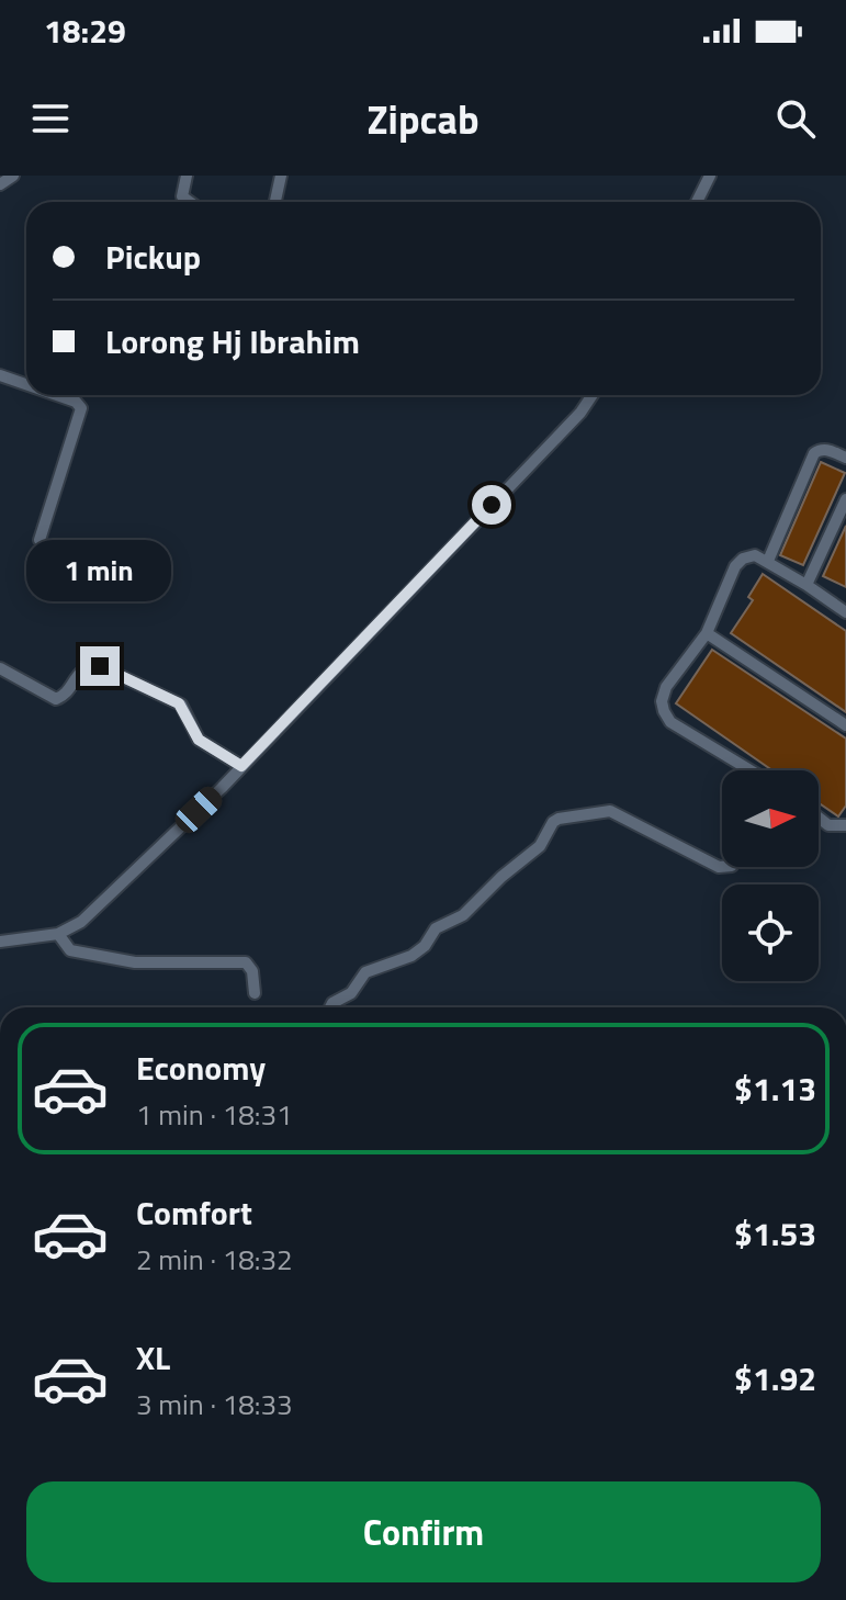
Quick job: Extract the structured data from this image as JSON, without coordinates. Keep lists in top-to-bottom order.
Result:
{
  "north": "right",
  "page": {
    "status": "18:29",
    "header": "Zipcab",
    "banner": ["Pickup", "Lorong Hj Ibrahim"],
    "bubble": "1 min",
    "list": [
      {
        "name": "Economy",
        "note": "1 min · 18:31",
        "value": "$1.13"
      },
      {
        "name": "Comfort",
        "note": "2 min · 18:32",
        "value": "$1.53"
      },
      {
        "name": "XL",
        "note": "3 min · 18:33",
        "value": "$1.92"
      }
    ],
    "buttons": "Confirm"
  }
}
